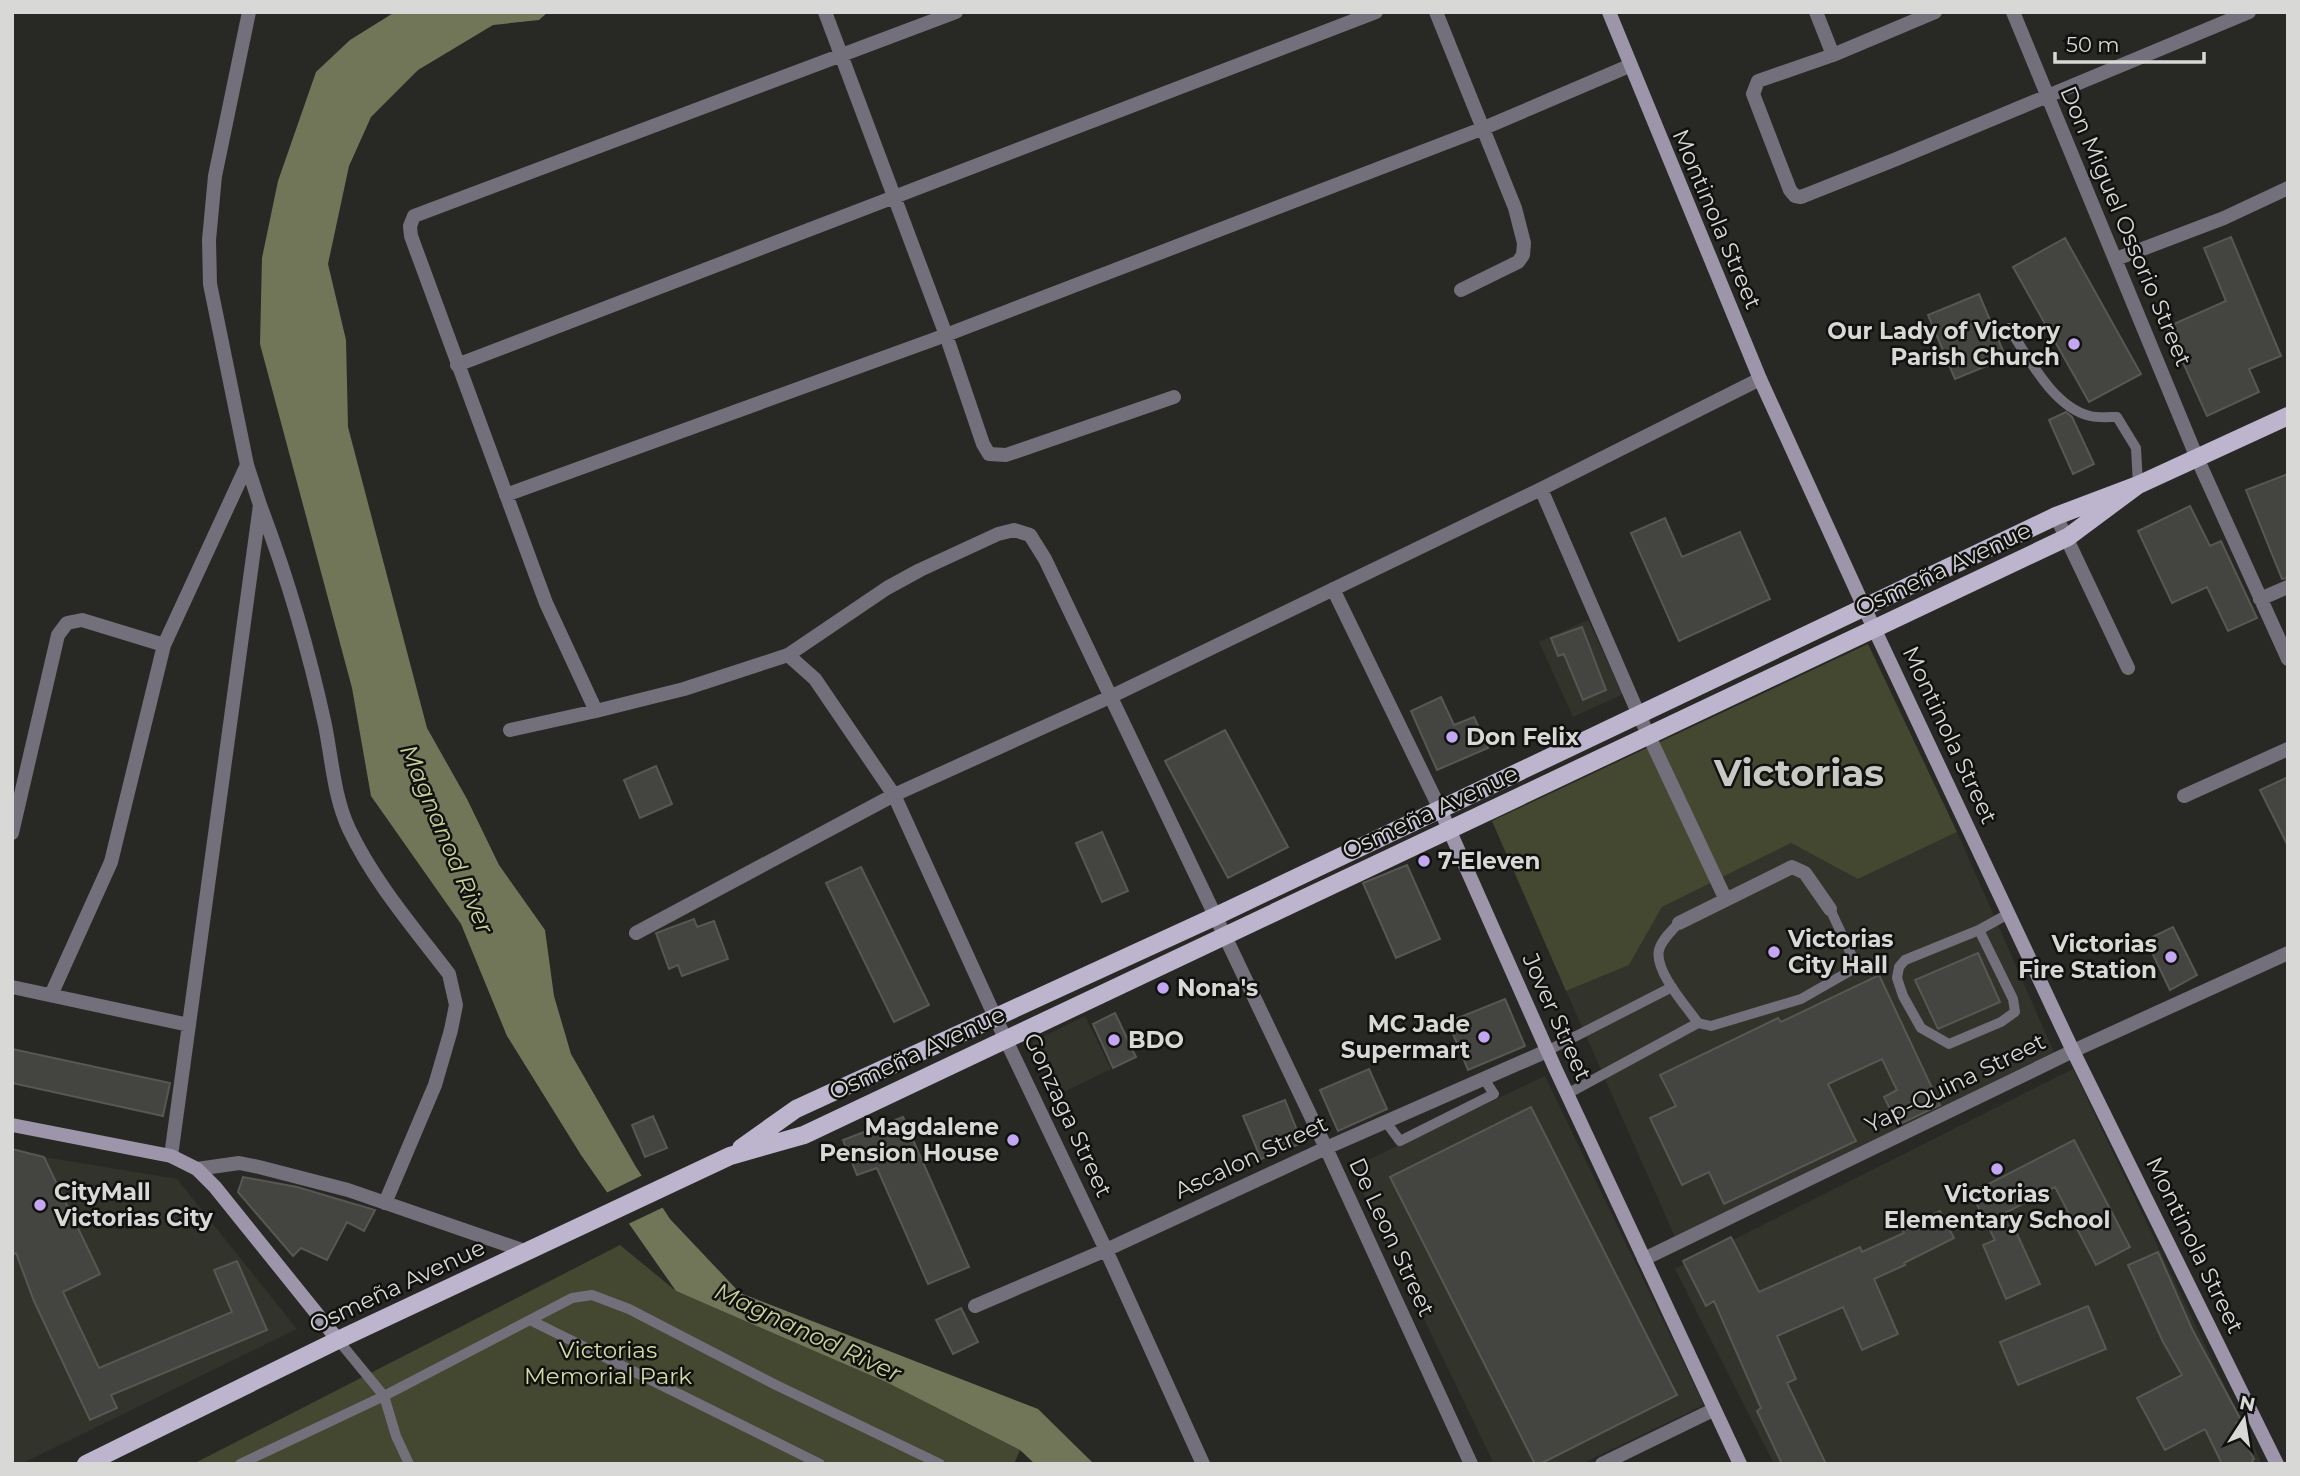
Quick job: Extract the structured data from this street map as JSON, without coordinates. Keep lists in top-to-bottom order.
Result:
{
  "streets": {
    "main road": ["Osmeña Avenue"],
    "street": [
      "Montinola Street",
      "Don Miguel Ossorio Street",
      "Jover Street",
      "Yap-Quina Street",
      "Gonzaga Street",
      "Ascalon Street",
      "De Leon Street"
    ]
  },
  "crossings": [
    ["Montinola Street", "Osmeña Avenue"],
    ["Montinola Street", "Yap-Quina Street"],
    ["Don Miguel Ossorio Street", "Osmeña Avenue"],
    ["Osmeña Avenue", "Jover Street"],
    ["Osmeña Avenue", "Gonzaga Street"],
    ["Osmeña Avenue", "De Leon Street"],
    ["Jover Street", "Yap-Quina Street"],
    ["Jover Street", "Ascalon Street"],
    ["Gonzaga Street", "Ascalon Street"],
    ["Gonzaga Street", "De Leon Street"],
    ["Ascalon Street", "De Leon Street"]
  ],
  "districts": ["Victorias"],
  "water": ["Magnanod River"],
  "parks": ["Victorias Memorial Park"],
  "places": [
    "Our Lady of Victory Parish Church",
    "Don Felix",
    "7-Eleven",
    "Victorias City Hall",
    "Victorias Fire Station",
    "Nona's",
    "MC Jade Supermart",
    "BDO",
    "Magdalene Pension House",
    "Victorias Elementary School",
    "CityMall Victorias City"
  ],
  "scale_bar": "50 m",
  "north": "top"
}
